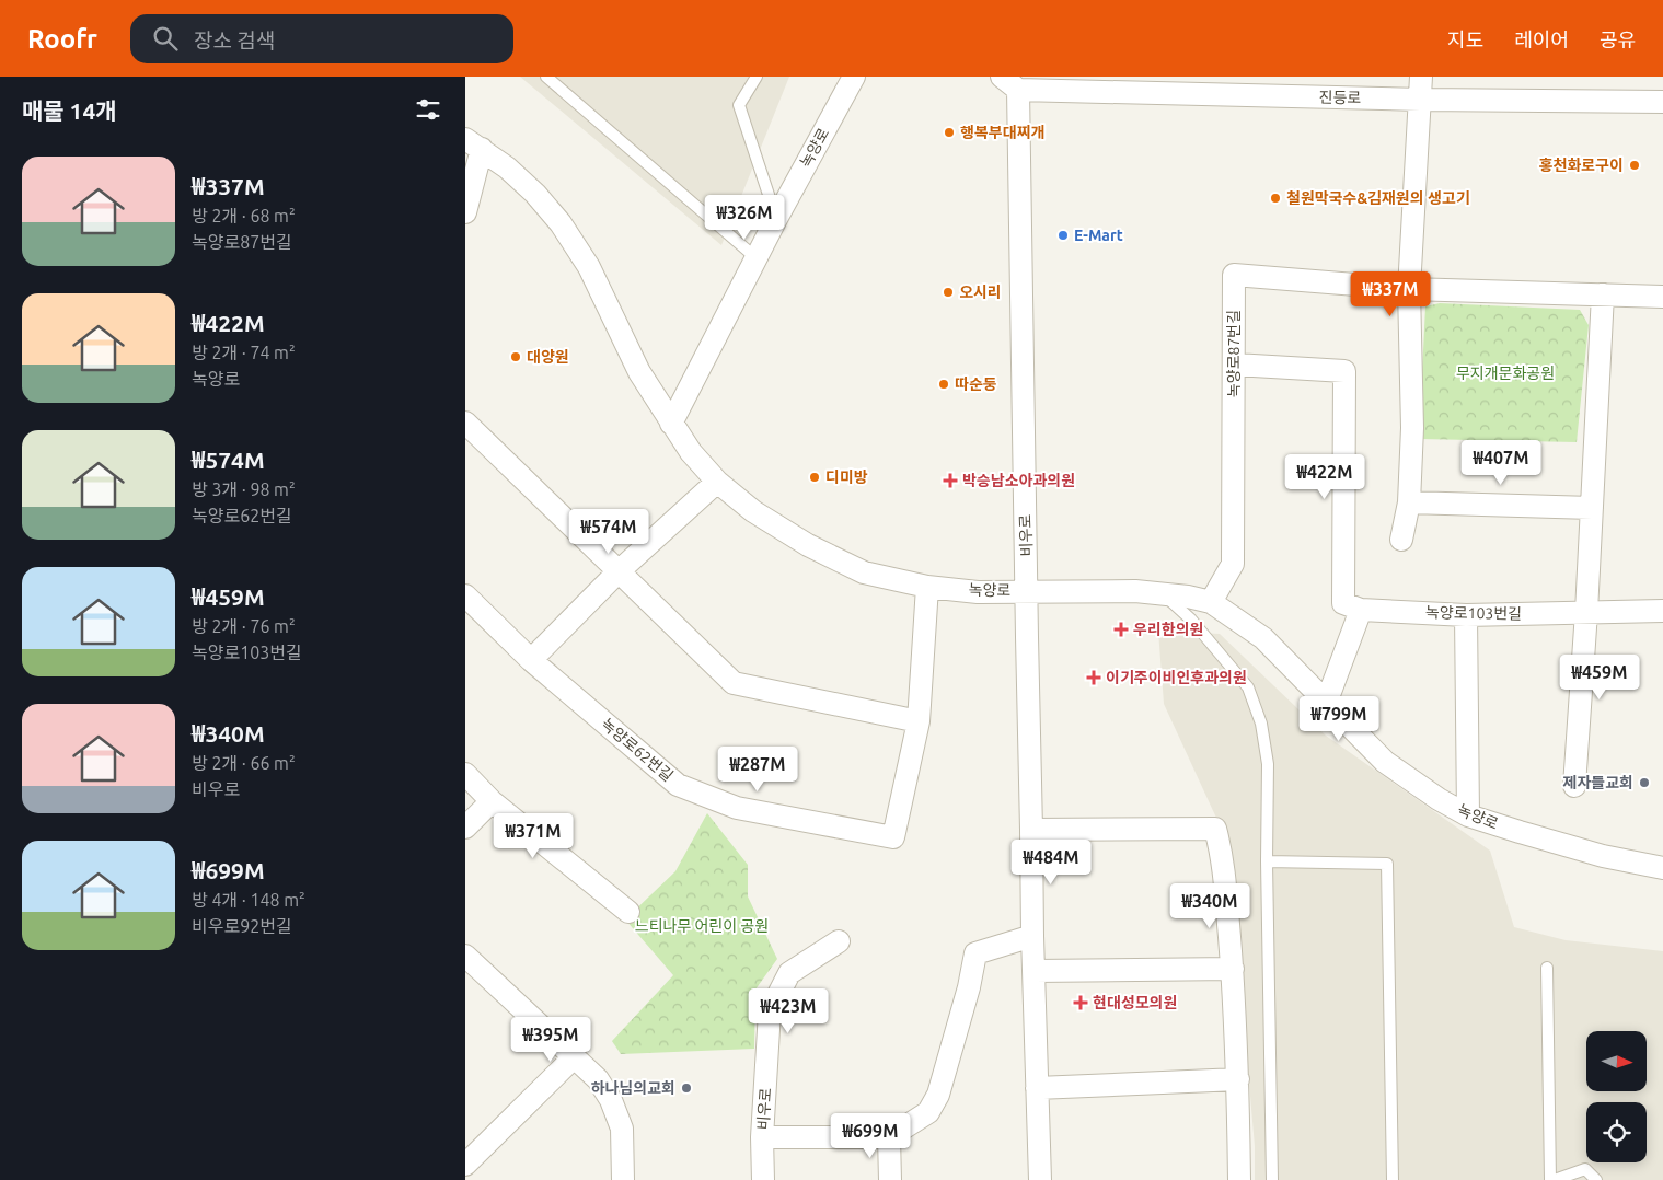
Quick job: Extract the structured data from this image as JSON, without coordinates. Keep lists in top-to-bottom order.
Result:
{
  "streets": {
    "street": [
      "진등로",
      "녹양로",
      "녹양로87번길",
      "비우로",
      "녹양로103번길",
      "녹양로62번길"
    ]
  },
  "crossings": [
    ["진등로", "비우로"],
    ["녹양로", "녹양로87번길"],
    ["녹양로", "비우로"],
    ["녹양로", "녹양로62번길"]
  ],
  "parks": ["무지개문화공원", "느티나무 어린이 공원"],
  "places": {
    "other": [
      "행복부대찌개",
      "홍천화로구이",
      "철원막국수&김재원의 생고기",
      "E-Mart",
      "오시리",
      "대양원",
      "따순둥",
      "디미방",
      "제자들교회",
      "하나님의교회"
    ],
    "health": [
      "박승남소아과의원",
      "우리한의원",
      "이기주이비인후과의원",
      "현대성모의원"
    ]
  },
  "north": "right",
  "page": {
    "header": "Roofr",
    "search": "장소 검색",
    "nav": ["지도", "레이어", "공유"],
    "heading": "매물 14개",
    "list": [
      {
        "name": "₩337M",
        "note": "방 2개 · 68 m² · 녹양로87번길"
      },
      {
        "name": "₩422M",
        "note": "방 2개 · 74 m² · 녹양로"
      },
      {
        "name": "₩574M",
        "note": "방 3개 · 98 m² · 녹양로62번길"
      },
      {
        "name": "₩459M",
        "note": "방 2개 · 76 m² · 녹양로103번길"
      },
      {
        "name": "₩340M",
        "note": "방 2개 · 66 m² · 비우로"
      },
      {
        "name": "₩699M",
        "note": "방 4개 · 148 m² · 비우로92번길"
      }
    ],
    "price": [
      "₩326M",
      "₩337M",
      "₩407M",
      "₩422M",
      "₩574M",
      "₩459M",
      "₩799M",
      "₩287M",
      "₩371M",
      "₩484M",
      "₩340M",
      "₩423M",
      "₩395M",
      "₩699M"
    ]
  }
}
